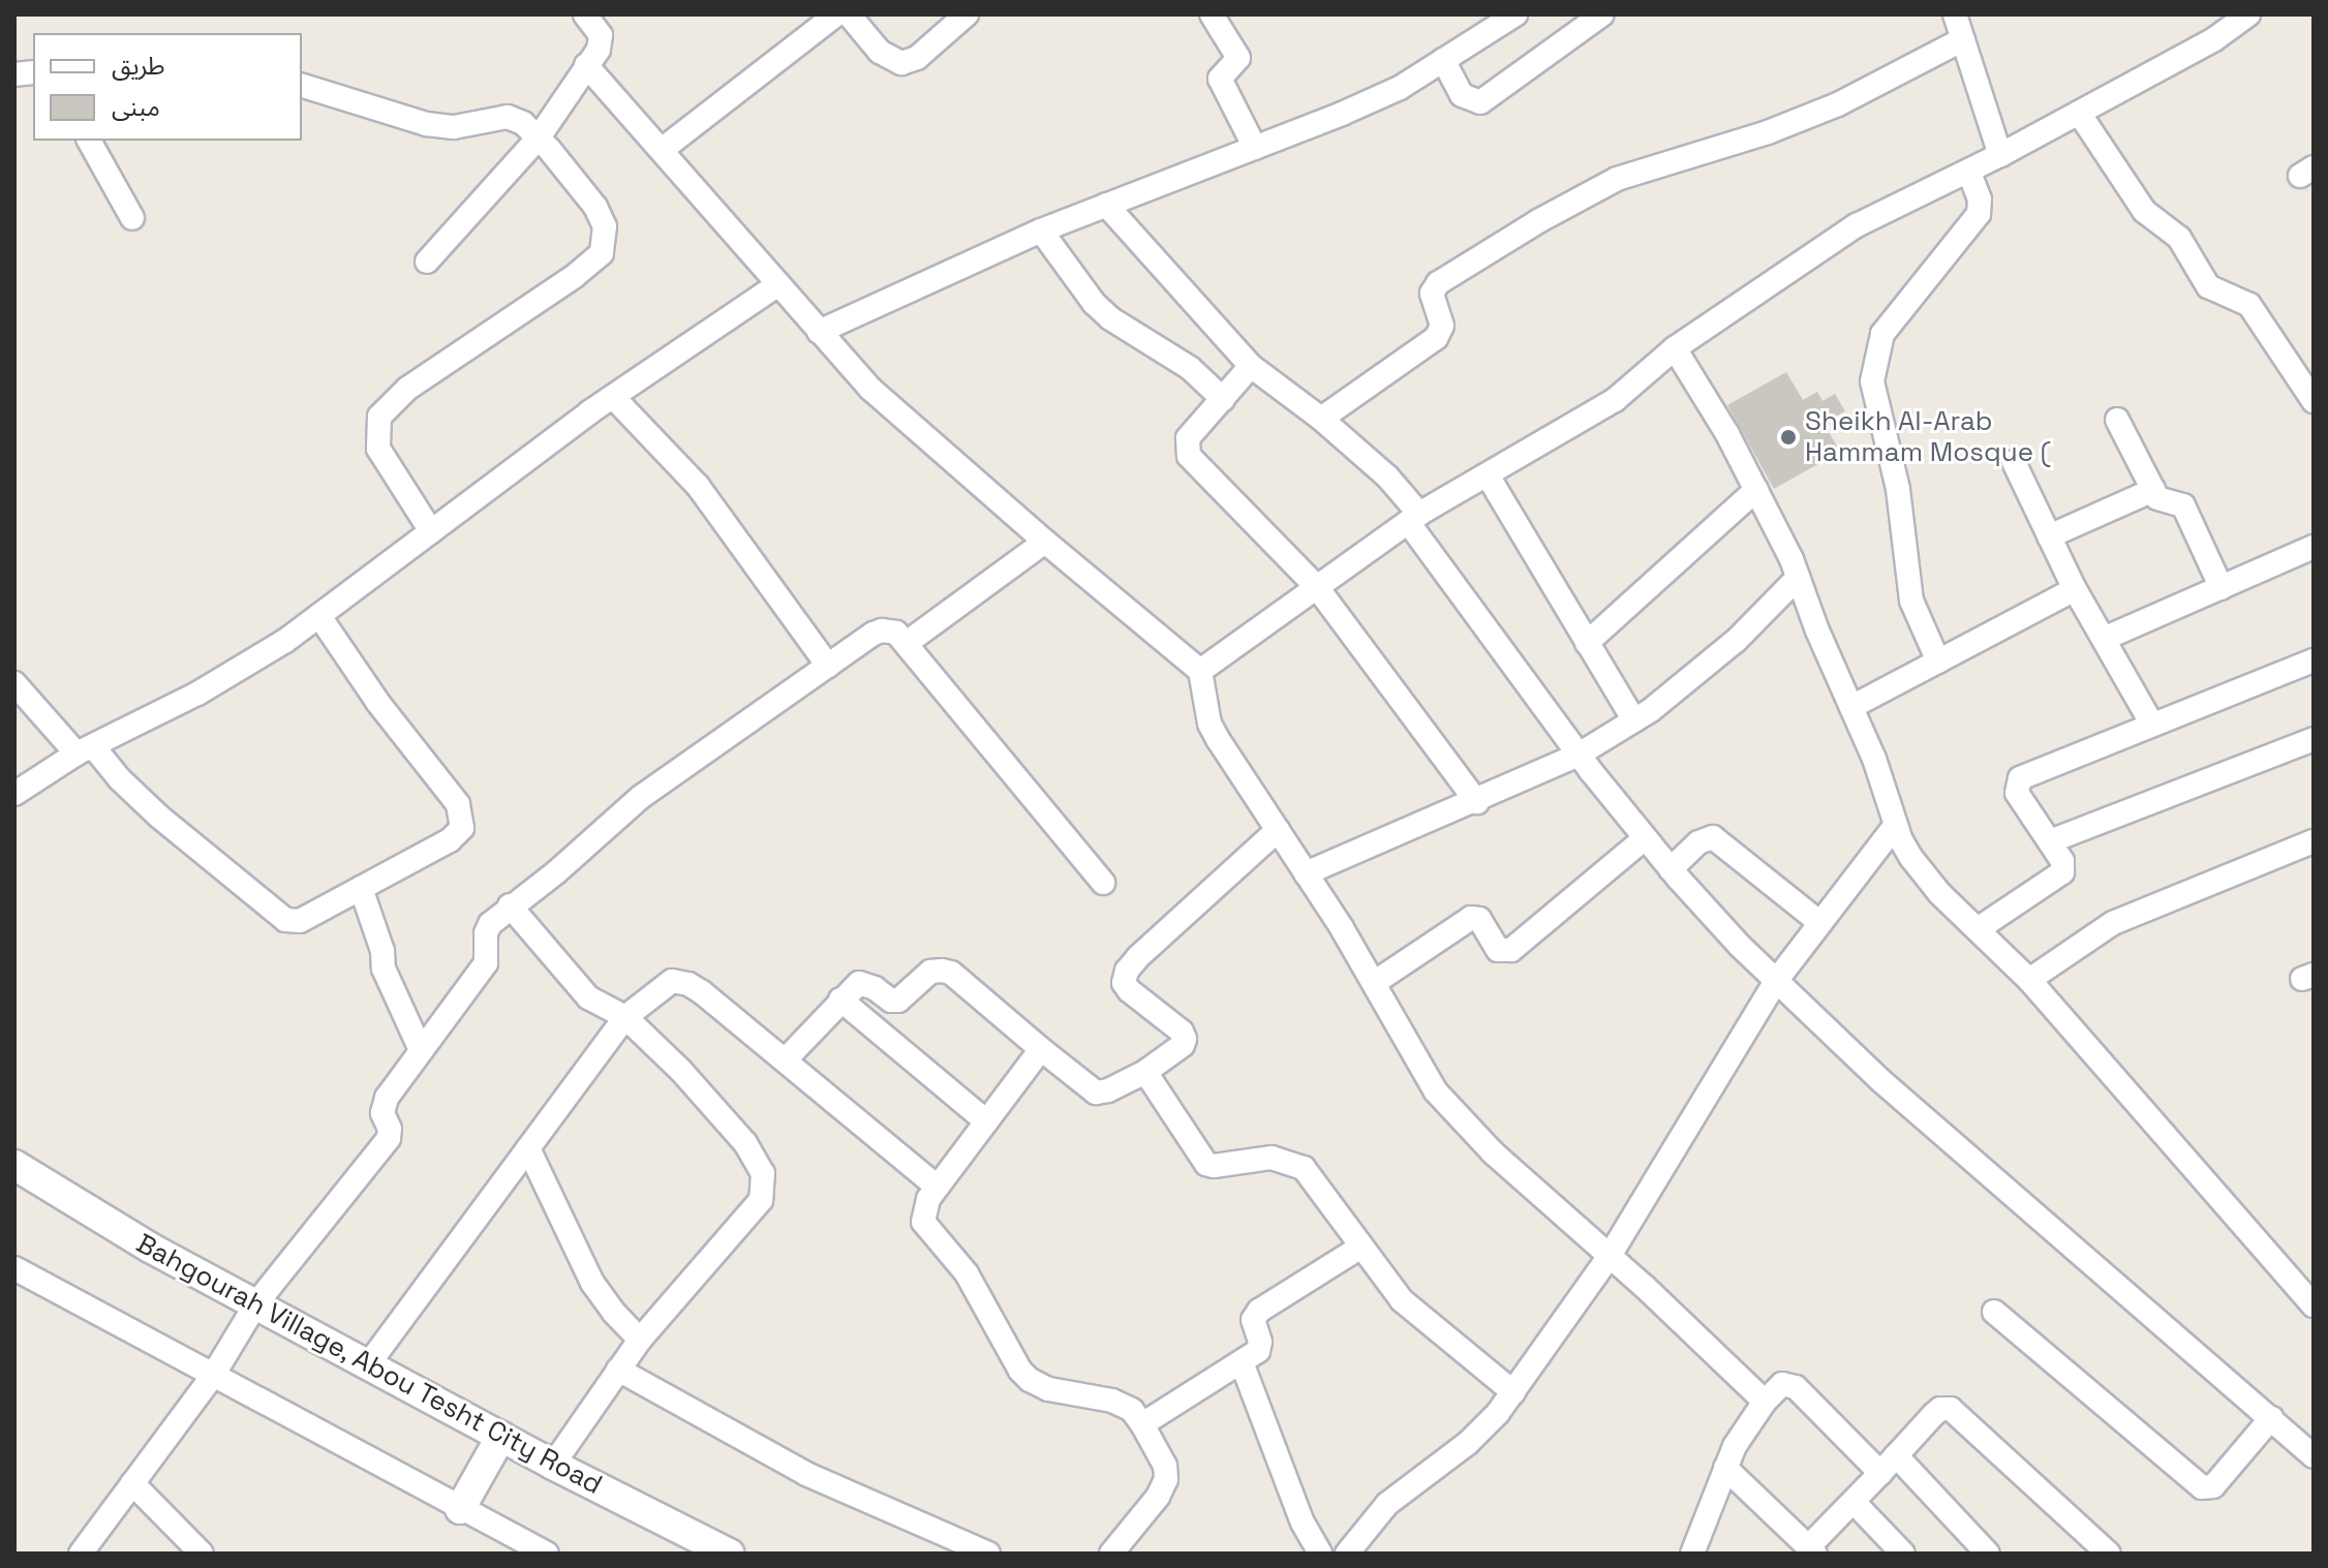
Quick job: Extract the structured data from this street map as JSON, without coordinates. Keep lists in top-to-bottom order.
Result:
{
  "streets": {
    "street": ["Bahgourah Village, Abou Tesht City Road"]
  },
  "places": ["Sheikh Al-Arab Hammam Mosque ("],
  "legend": ["طريق", "مبنى"]
}
